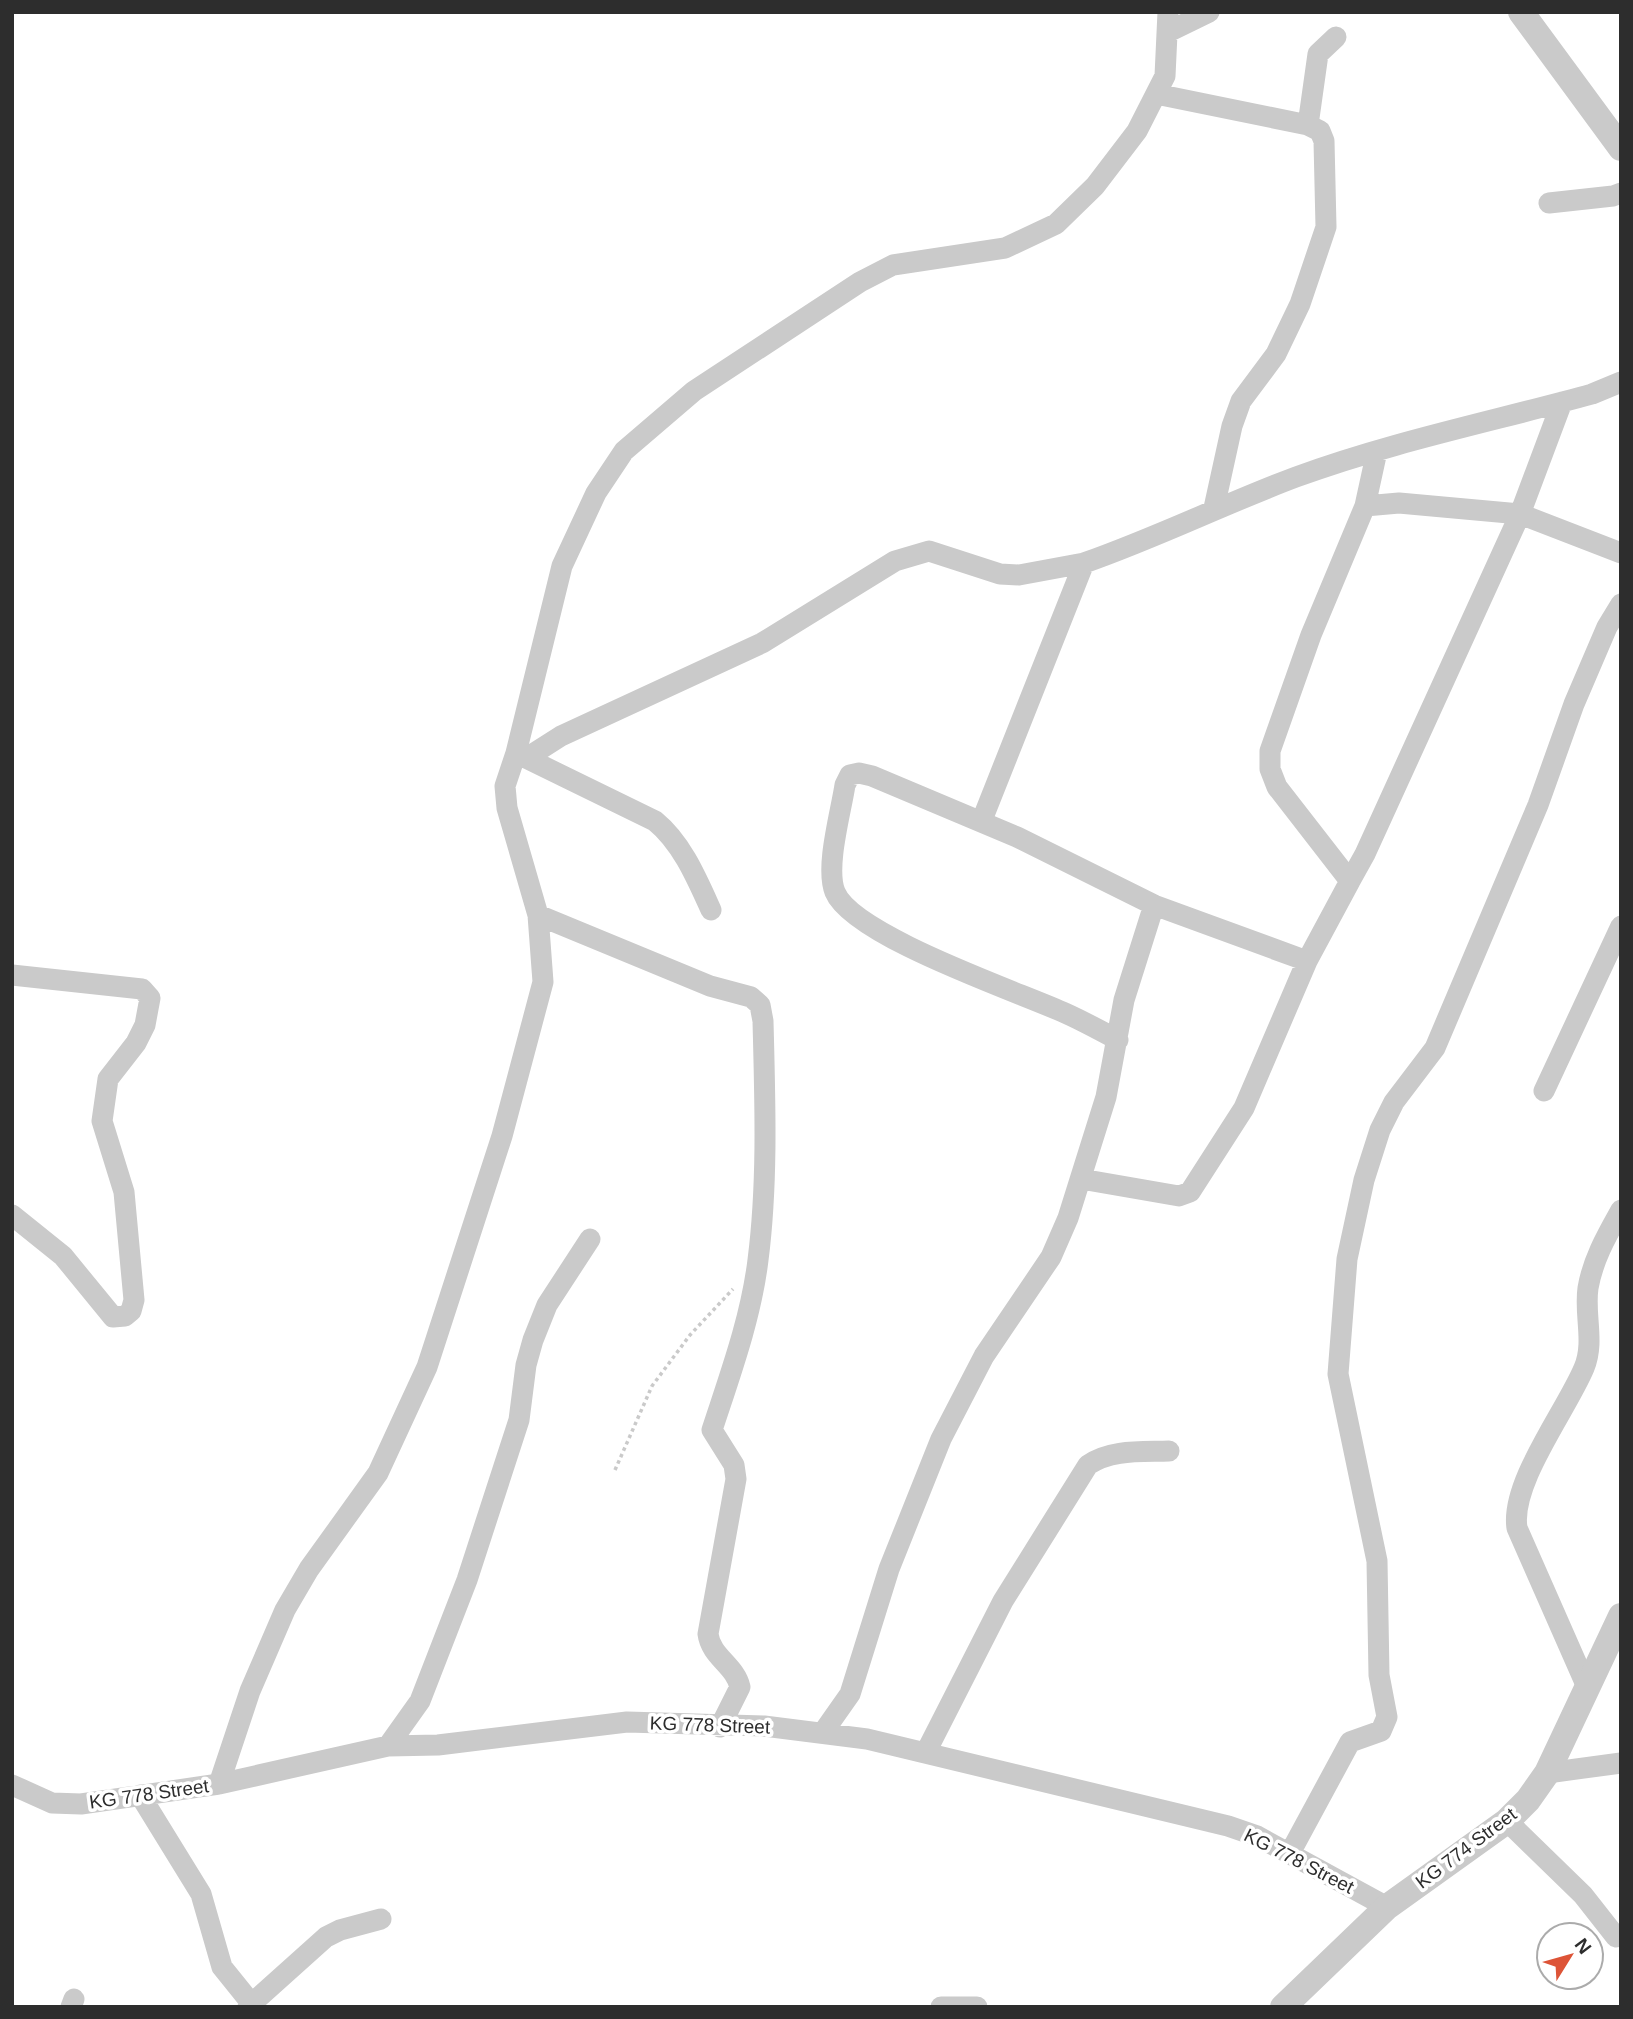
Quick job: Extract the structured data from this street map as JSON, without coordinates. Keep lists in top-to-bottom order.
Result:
{
  "streets": {
    "street": ["KG 778 Street", "KG 774 Street"]
  },
  "crossings": [
    ["KG 778 Street", "KG 774 Street"]
  ],
  "north": "top right"
}
